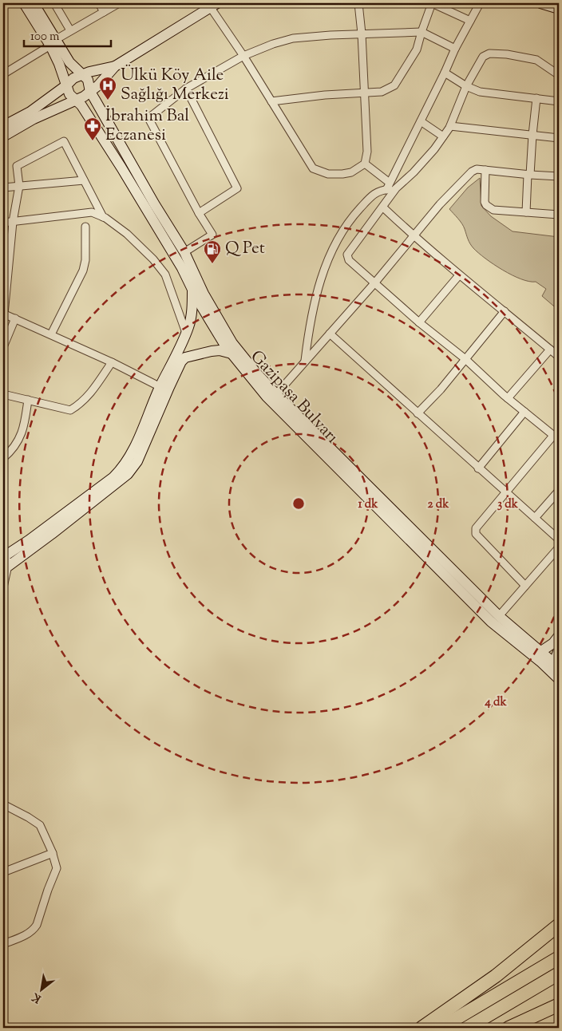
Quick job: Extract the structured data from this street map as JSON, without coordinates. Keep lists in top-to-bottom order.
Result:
{
  "streets": {
    "main road": ["Gazipaşa Bulvarı"]
  },
  "places": {
    "hospital": ["Ülkü Köy Aile Sağlığı Merkezi"],
    "pharmacy": ["İbrahim Bal Eczanesi"],
    "fuel station": ["Q Pet"]
  },
  "scale_bar": "100 m",
  "north": "bottom left",
  "rings": [
    "1 dk",
    "2 dk",
    "3 dk",
    "4 dk"
  ]
}
